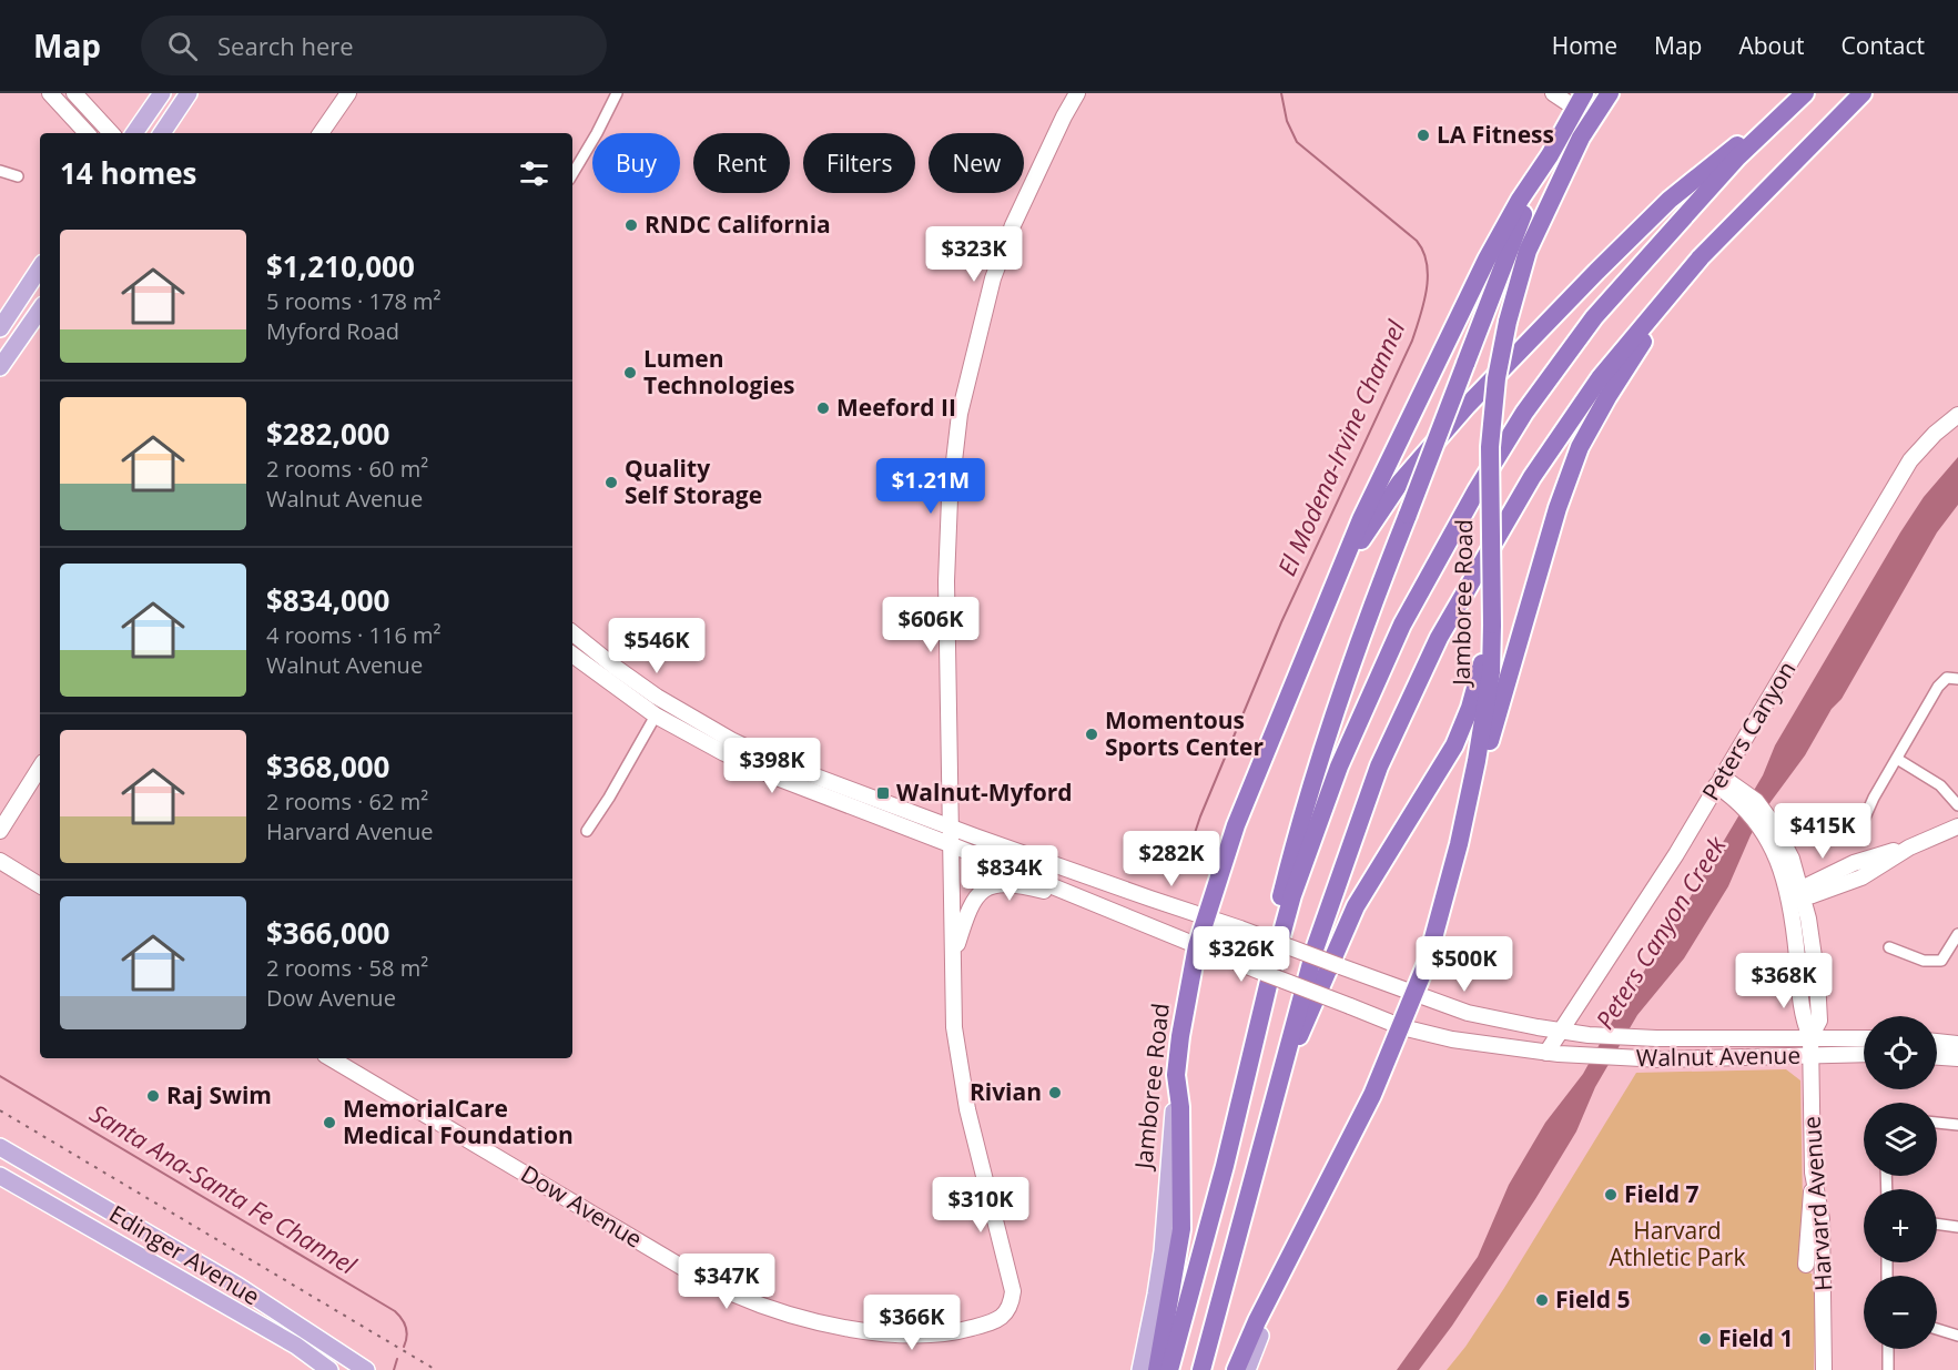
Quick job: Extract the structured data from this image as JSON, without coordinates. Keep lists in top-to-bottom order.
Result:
{
  "streets": {
    "highway": ["Jamboree Road"],
    "main road": ["Edinger Avenue"],
    "street": [
      "Peters Canyon",
      "Walnut Avenue",
      "Harvard Avenue",
      "Dow Avenue"
    ]
  },
  "crossings": [
    ["Jamboree Road", "Walnut Avenue"],
    ["Peters Canyon", "Walnut Avenue"],
    ["Peters Canyon", "Harvard Avenue"],
    ["Walnut Avenue", "Harvard Avenue"]
  ],
  "water": ["El Modena-Irvine Channel", "Peters Canyon Creek", "Santa Ana-Santa Fe Channel"],
  "parks": ["Harvard Athletic Park"],
  "places": {
    "other": [
      "LA Fitness",
      "RNDC California",
      "Lumen Technologies",
      "Meeford II",
      "Quality Self Storage",
      "Momentous Sports Center",
      "Rivian",
      "Raj Swim",
      "MemorialCare Medical Foundation",
      "Field 7",
      "Field 5",
      "Field 1"
    ],
    "transit": ["Walnut-Myford"]
  },
  "page": {
    "header": "Map",
    "search": "Search here",
    "nav": [
      "Home",
      "Map",
      "About",
      "Contact"
    ],
    "chip": [
      "Buy",
      "Rent",
      "Filters",
      "New"
    ],
    "heading": "14 homes",
    "list": [
      {
        "name": "$1,210,000",
        "note": "5 rooms · 178 m² · Myford Road"
      },
      {
        "name": "$282,000",
        "note": "2 rooms · 60 m² · Walnut Avenue"
      },
      {
        "name": "$834,000",
        "note": "4 rooms · 116 m² · Walnut Avenue"
      },
      {
        "name": "$368,000",
        "note": "2 rooms · 62 m² · Harvard Avenue"
      },
      {
        "name": "$366,000",
        "note": "2 rooms · 58 m² · Dow Avenue"
      }
    ],
    "price": [
      "$323K",
      "$1.21M",
      "$606K",
      "$546K",
      "$398K",
      "$415K",
      "$282K",
      "$834K",
      "$326K",
      "$500K",
      "$368K",
      "$310K",
      "$347K",
      "$366K"
    ],
    "map_buttons": ["+", "−"]
  }
}
